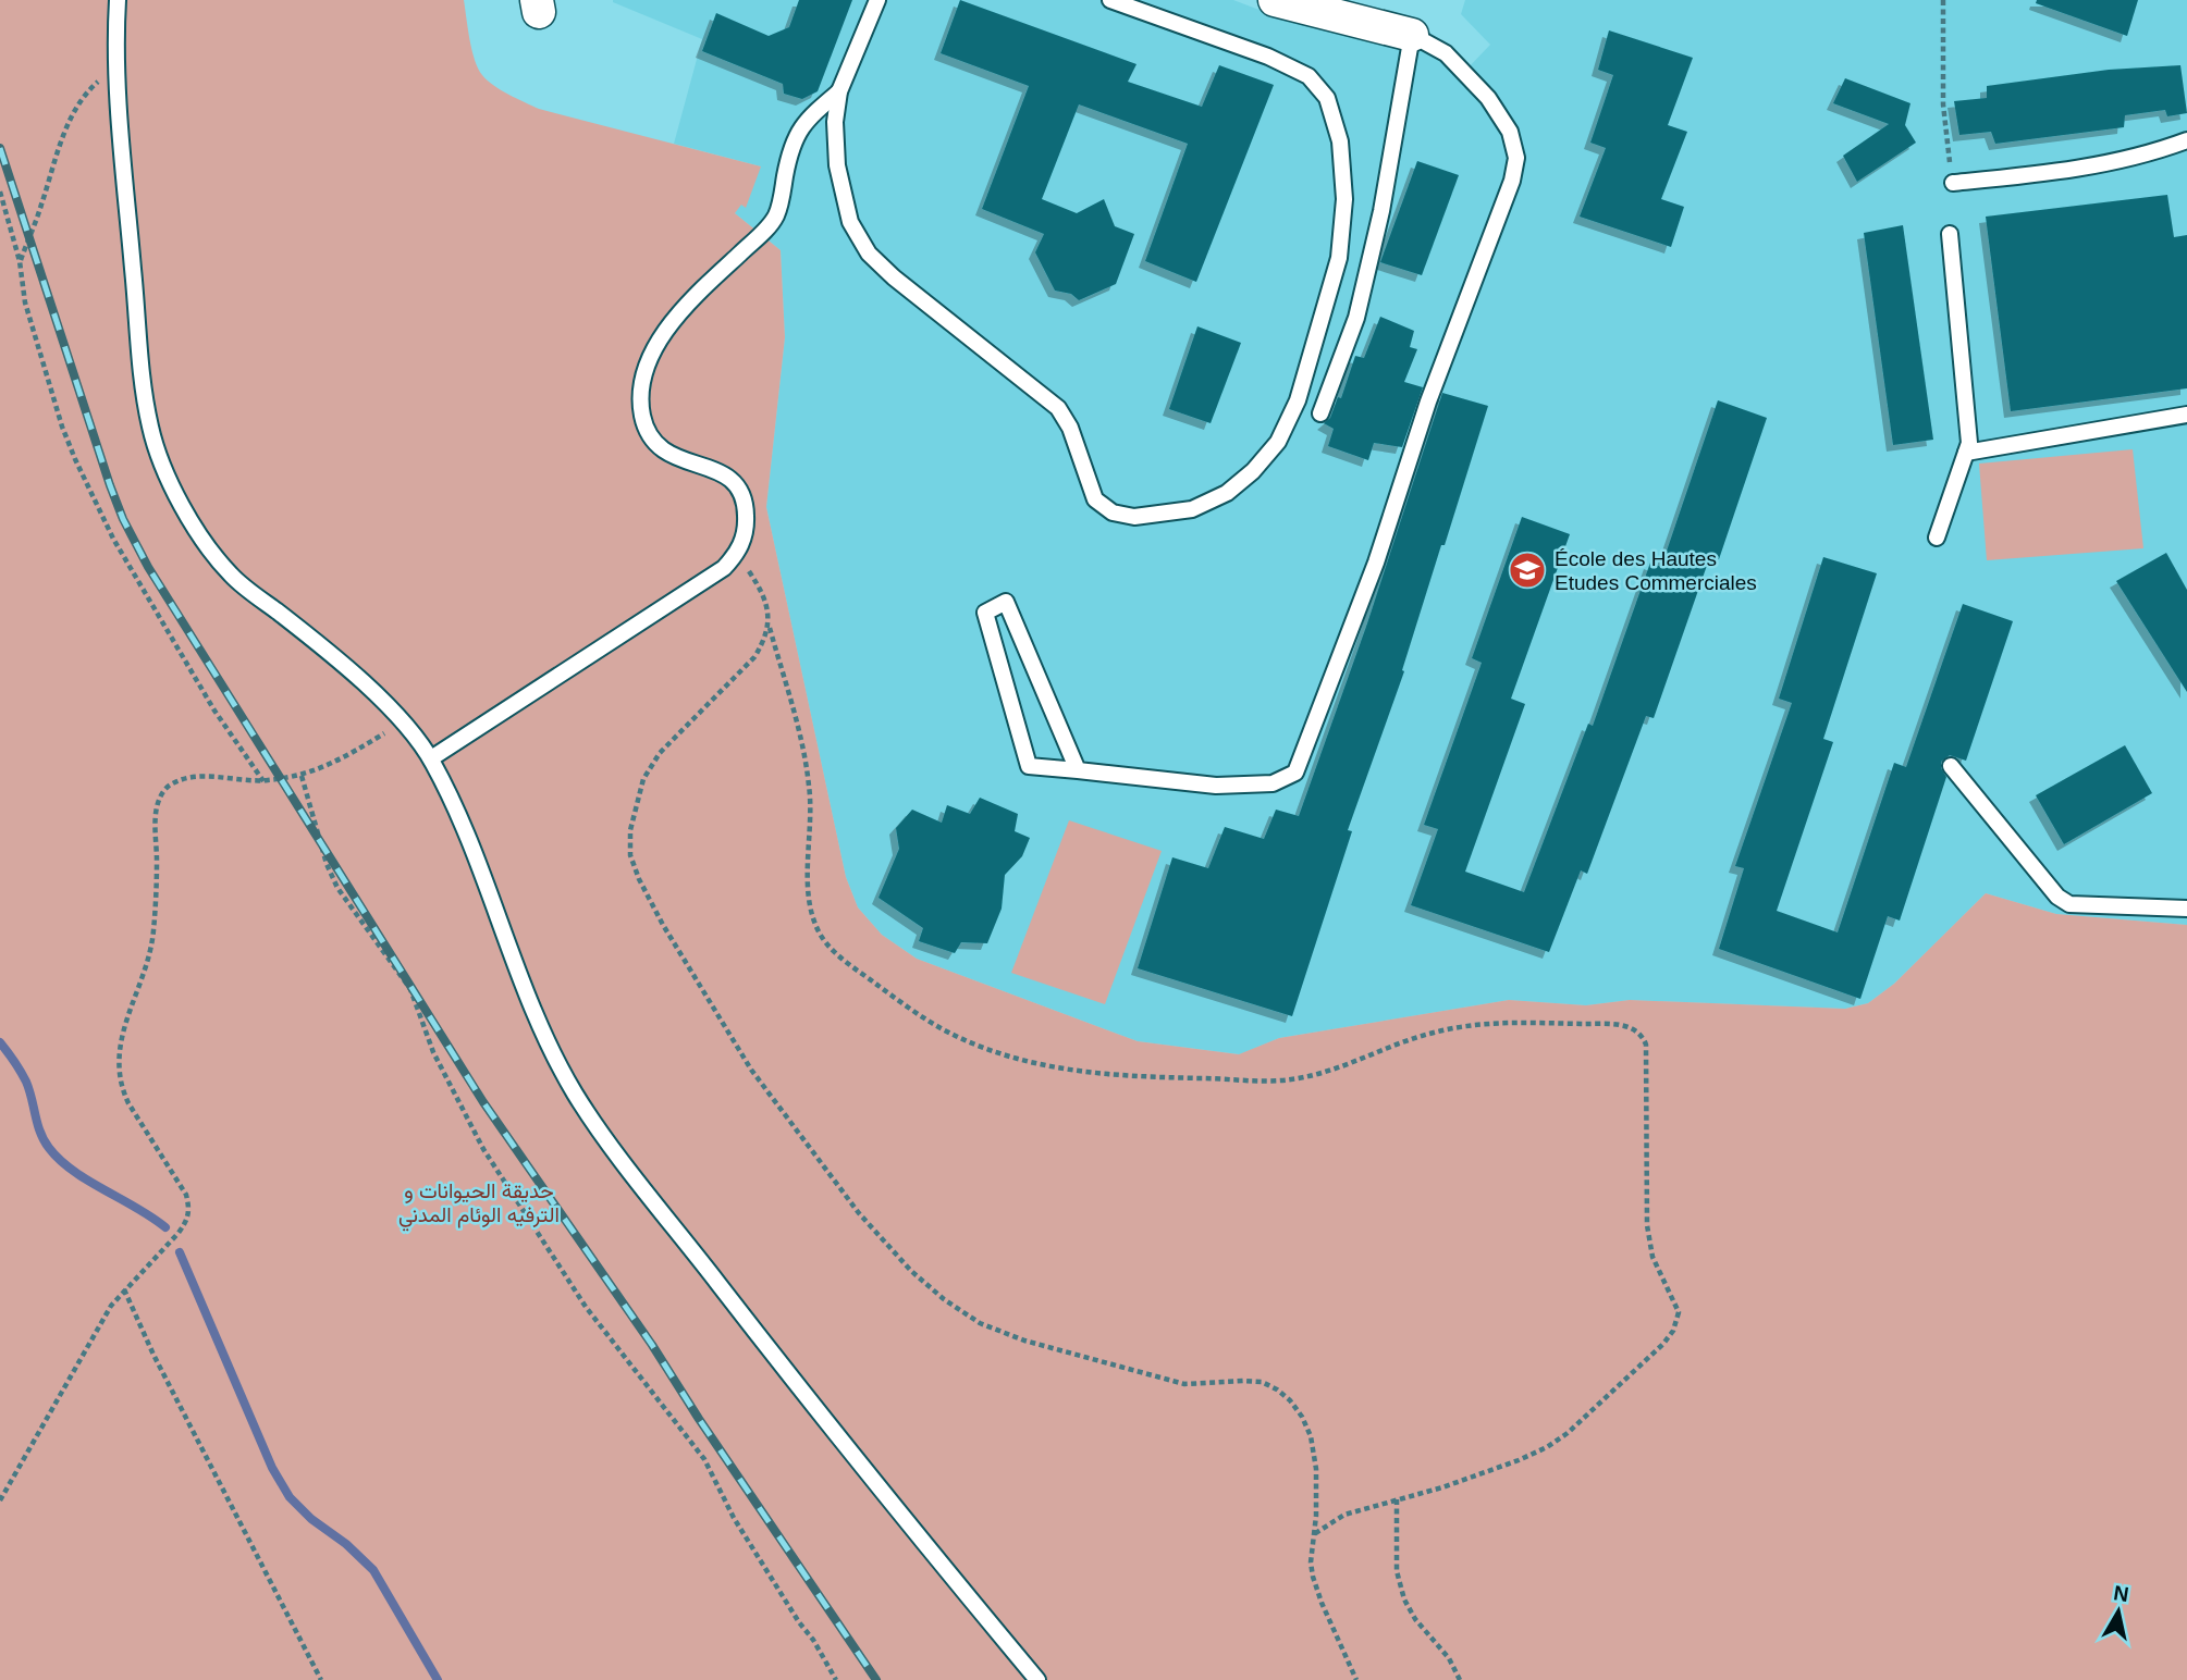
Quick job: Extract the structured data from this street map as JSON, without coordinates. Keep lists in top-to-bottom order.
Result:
{
  "parks": ["حديقة الحيوانات و الترفيه الوئام المدني"],
  "places": {
    "school or university": ["École des Hautes Etudes Commerciales"]
  },
  "north": "top"
}
